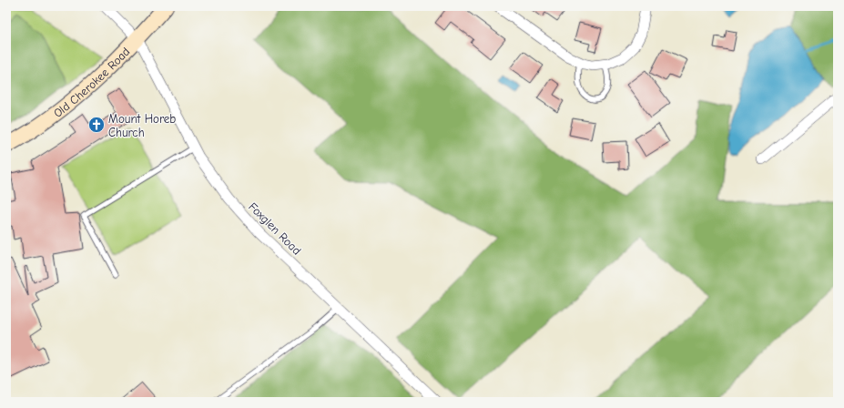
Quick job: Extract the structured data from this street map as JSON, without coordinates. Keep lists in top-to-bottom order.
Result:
{
  "streets": {
    "street": ["Old Cherokee Road", "Foxglen Road"]
  },
  "crossings": [
    ["Old Cherokee Road", "Foxglen Road"]
  ],
  "places": {
    "church": ["Mount Horeb Church"]
  }
}
